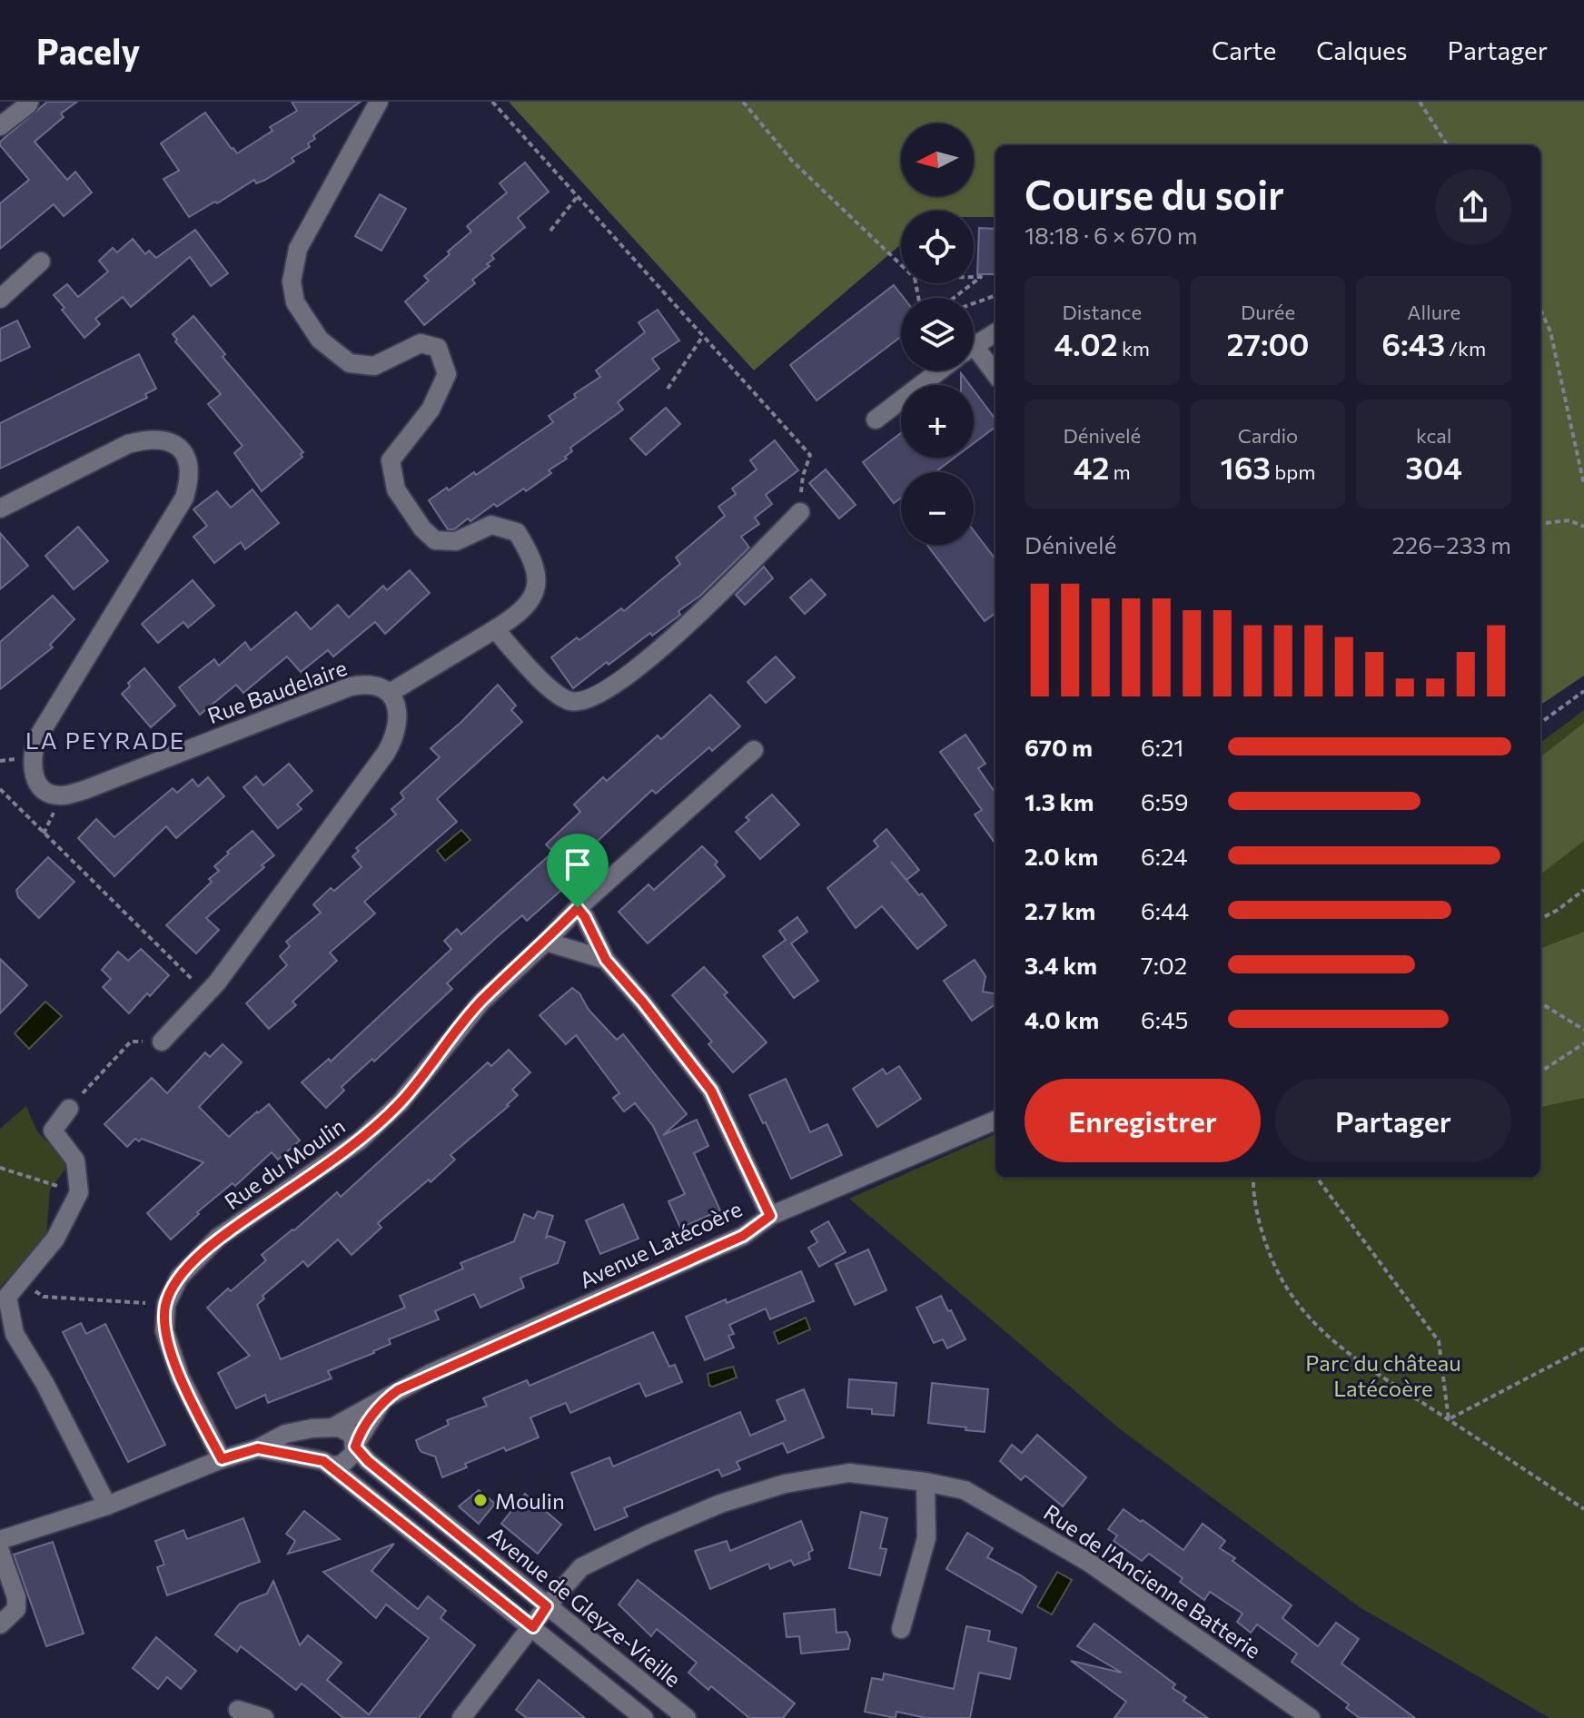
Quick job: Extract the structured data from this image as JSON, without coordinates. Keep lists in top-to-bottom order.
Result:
{
  "streets": {
    "street": [
      "Rue Baudelaire",
      "Rue du Moulin",
      "Avenue Latécoère",
      "Rue de l'Ancienne Batterie",
      "Avenue de Gleyze-Vieille"
    ]
  },
  "crossings": [
    ["Avenue Latécoère", "Avenue de Gleyze-Vieille"],
    ["Rue de l'Ancienne Batterie", "Avenue de Gleyze-Vieille"]
  ],
  "districts": ["LA PEYRADE"],
  "parks": ["Parc du château Latécoère"],
  "places": ["Moulin"],
  "north": "left",
  "page": {
    "header": "Pacely",
    "nav": ["Carte", "Calques", "Partager"],
    "map_buttons": ["+", "−"],
    "heading": ["Course du soir", "18:18 · 6 × 670 m"],
    "stats": [
      ["Distance", "4.02 km"],
      ["Durée", "27:00"],
      ["Allure", "6:43 /km"],
      ["Dénivelé", "42 m"],
      ["Cardio", "163 bpm"],
      ["kcal", "304"]
    ],
    "chart": ["Dénivelé", "226–233 m"],
    "list": [
      {
        "name": "670 m",
        "note": "6:21"
      },
      {
        "name": "1.3 km",
        "note": "6:59"
      },
      {
        "name": "2.0 km",
        "note": "6:24"
      },
      {
        "name": "2.7 km",
        "note": "6:44"
      },
      {
        "name": "3.4 km",
        "note": "7:02"
      },
      {
        "name": "4.0 km",
        "note": "6:45"
      }
    ],
    "buttons": ["Enregistrer", "Partager"]
  }
}
